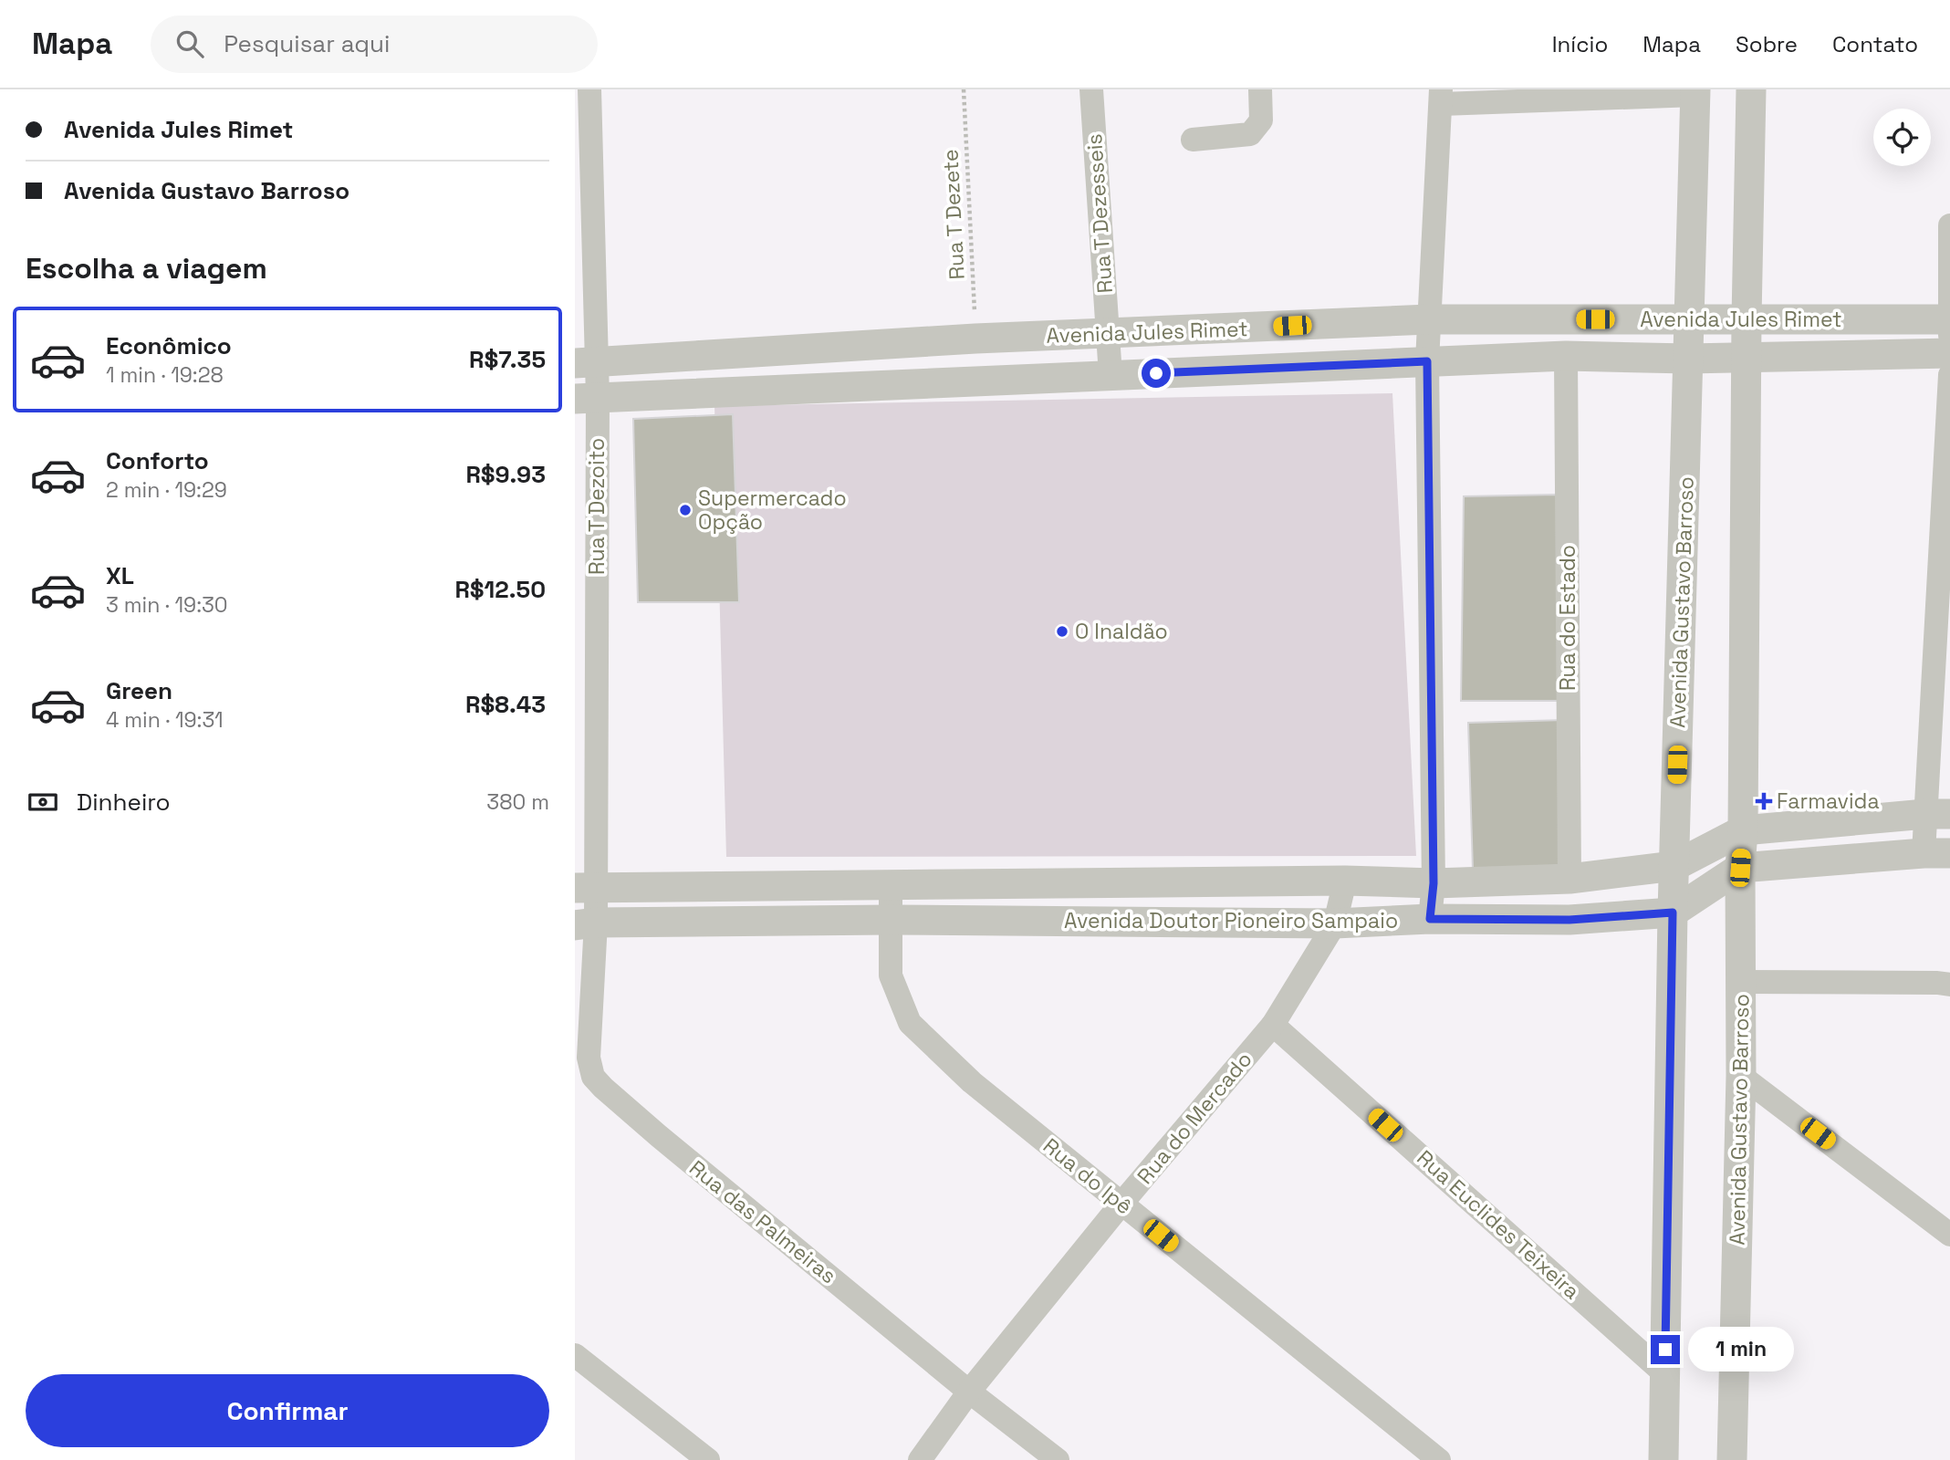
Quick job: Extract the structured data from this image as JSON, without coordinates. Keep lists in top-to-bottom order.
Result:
{
  "streets": {
    "street": [
      "Rua T Dezesseis",
      "Avenida Jules Rimet",
      "Rua T Dezoito",
      "Avenida Gustavo Barroso",
      "Rua do Estado",
      "Avenida Doutor Pioneiro Sampaio",
      "Rua do Mercado",
      "Rua do Ipê",
      "Rua das Palmeiras",
      "Rua Euclides Teixeira"
    ],
    "path": ["Rua T Dezete"]
  },
  "crossings": [
    ["Rua T Dezesseis", "Avenida Jules Rimet"],
    ["Rua T Dezete", "Avenida Jules Rimet"],
    ["Avenida Jules Rimet", "Rua T Dezoito"],
    ["Avenida Jules Rimet", "Avenida Gustavo Barroso"],
    ["Avenida Jules Rimet", "Rua do Estado"],
    ["Rua T Dezoito", "Avenida Doutor Pioneiro Sampaio"],
    ["Rua T Dezoito", "Rua das Palmeiras"],
    ["Avenida Gustavo Barroso", "Avenida Doutor Pioneiro Sampaio"],
    ["Avenida Gustavo Barroso", "Rua Euclides Teixeira"],
    ["Rua do Estado", "Avenida Doutor Pioneiro Sampaio"],
    ["Avenida Doutor Pioneiro Sampaio", "Rua do Mercado"],
    ["Avenida Doutor Pioneiro Sampaio", "Rua do Ipê"],
    ["Avenida Doutor Pioneiro Sampaio", "Rua das Palmeiras"],
    ["Rua do Mercado", "Rua do Ipê"],
    ["Rua do Mercado", "Rua das Palmeiras"],
    ["Rua do Mercado", "Rua Euclides Teixeira"]
  ],
  "places": {
    "other": ["Supermercado Opção", "O Inaldão"],
    "health": ["Farmavida"]
  },
  "page": {
    "header": "Mapa",
    "search": "Pesquisar aqui",
    "nav": [
      "Início",
      "Mapa",
      "Sobre",
      "Contato"
    ],
    "banner": ["Avenida Jules Rimet", "Avenida Gustavo Barroso"],
    "heading": "Escolha a viagem",
    "list": [
      {
        "name": "Econômico",
        "note": "1 min · 19:28",
        "value": "R$7.35"
      },
      {
        "name": "Conforto",
        "note": "2 min · 19:29",
        "value": "R$9.93"
      },
      {
        "name": "XL",
        "note": "3 min · 19:30",
        "value": "R$12.50"
      },
      {
        "name": "Green",
        "note": "4 min · 19:31",
        "value": "R$8.43"
      }
    ],
    "pay": ["Dinheiro", "380 m"],
    "bubble": "1 min",
    "buttons": "Confirmar"
  }
}
